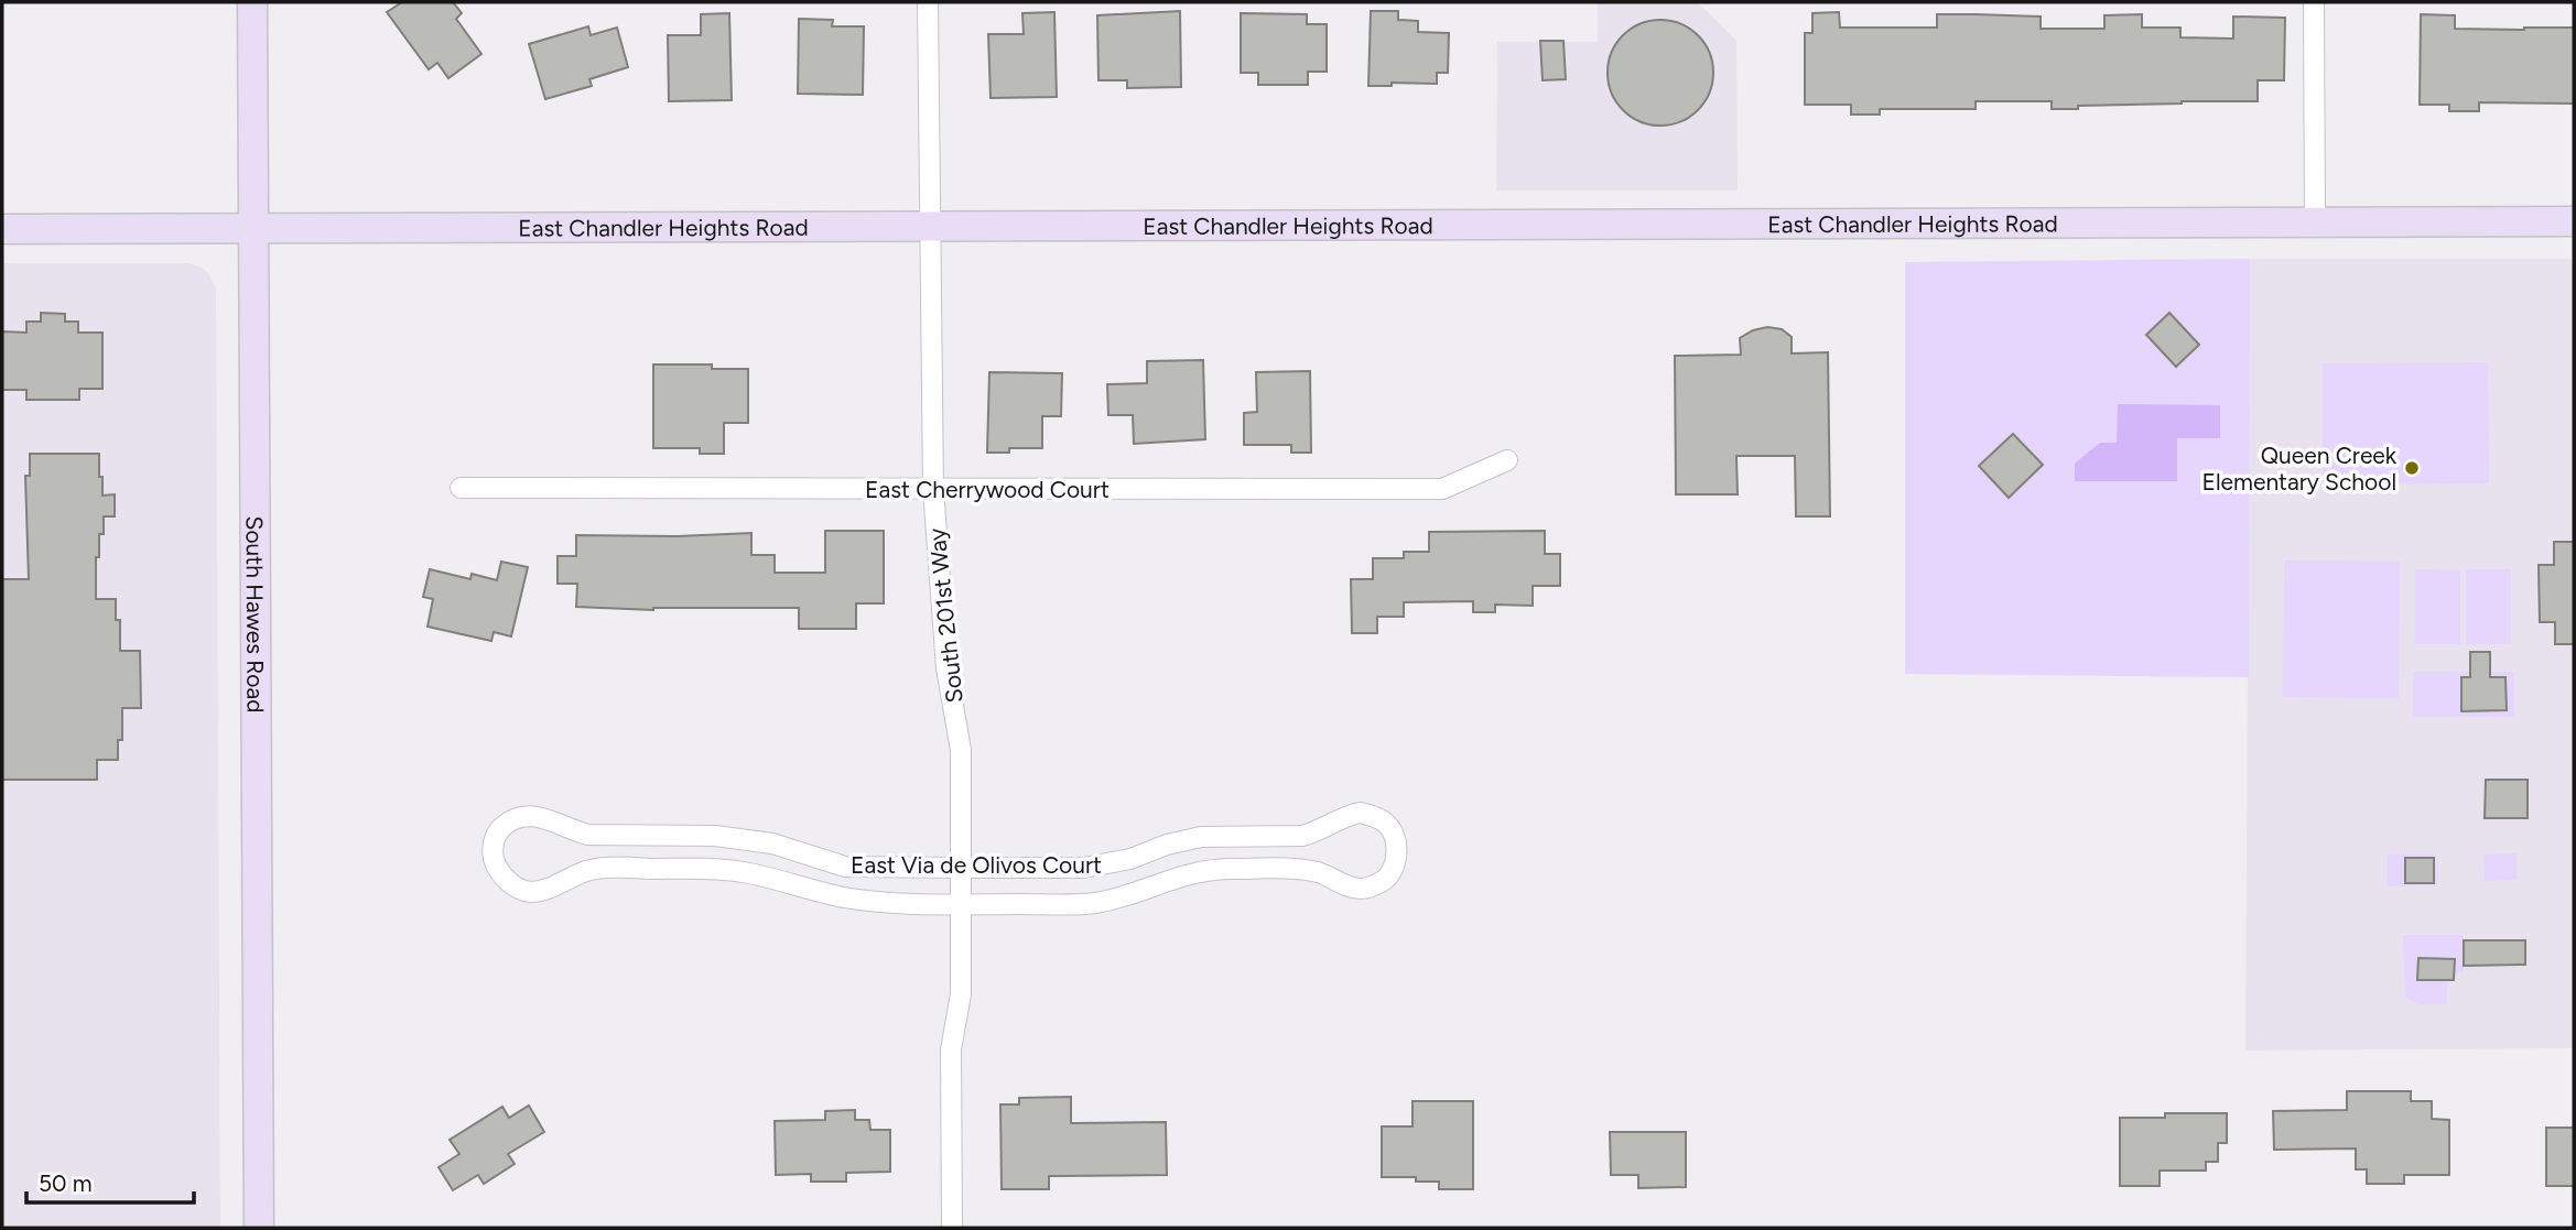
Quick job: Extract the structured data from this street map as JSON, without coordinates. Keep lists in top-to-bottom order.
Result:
{
  "streets": {
    "main road": ["East Chandler Heights Road", "South Hawes Road"],
    "street": ["East Cherrywood Court", "South 201st Way", "East Via de Olivos Court"]
  },
  "crossings": [
    ["East Chandler Heights Road", "South Hawes Road"],
    ["East Chandler Heights Road", "South 201st Way"],
    ["East Cherrywood Court", "South 201st Way"],
    ["South 201st Way", "East Via de Olivos Court"]
  ],
  "places": ["Queen Creek Elementary School"],
  "scale_bar": "50 m"
}
